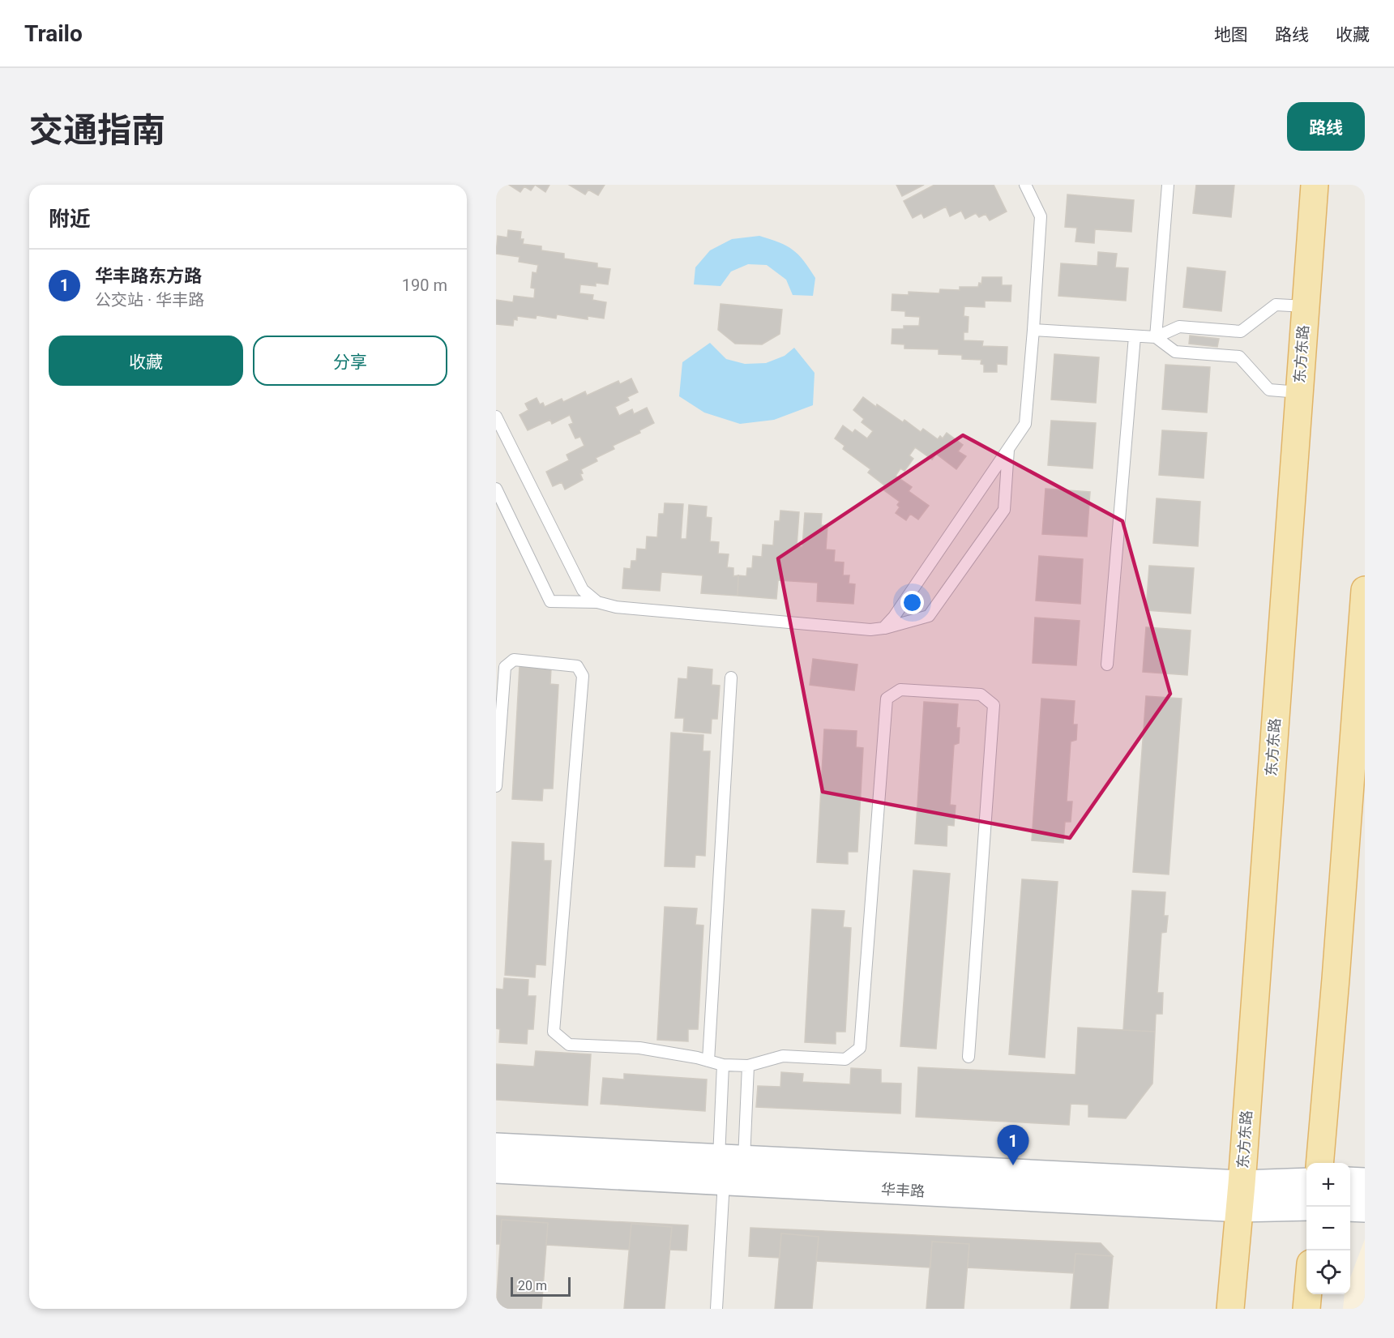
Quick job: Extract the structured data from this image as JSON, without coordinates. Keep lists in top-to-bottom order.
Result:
{
  "streets": {
    "main road": ["东方东路"],
    "street": ["华丰路"]
  },
  "crossings": [
    ["东方东路", "华丰路"]
  ],
  "scale_bar": "20 m",
  "page": {
    "header": "Trailo",
    "nav": ["地图", "路线", "收藏"],
    "title": "交通指南",
    "buttons": [
      "路线",
      ["收藏", "分享"]
    ],
    "heading": "附近",
    "list": [
      {
        "mark": "1",
        "name": "华丰路东方路",
        "note": "公交站 · 华丰路",
        "value": "190 m"
      }
    ],
    "pins": "1",
    "map_buttons": ["+", "−"],
    "scale": "20 m"
  }
}
